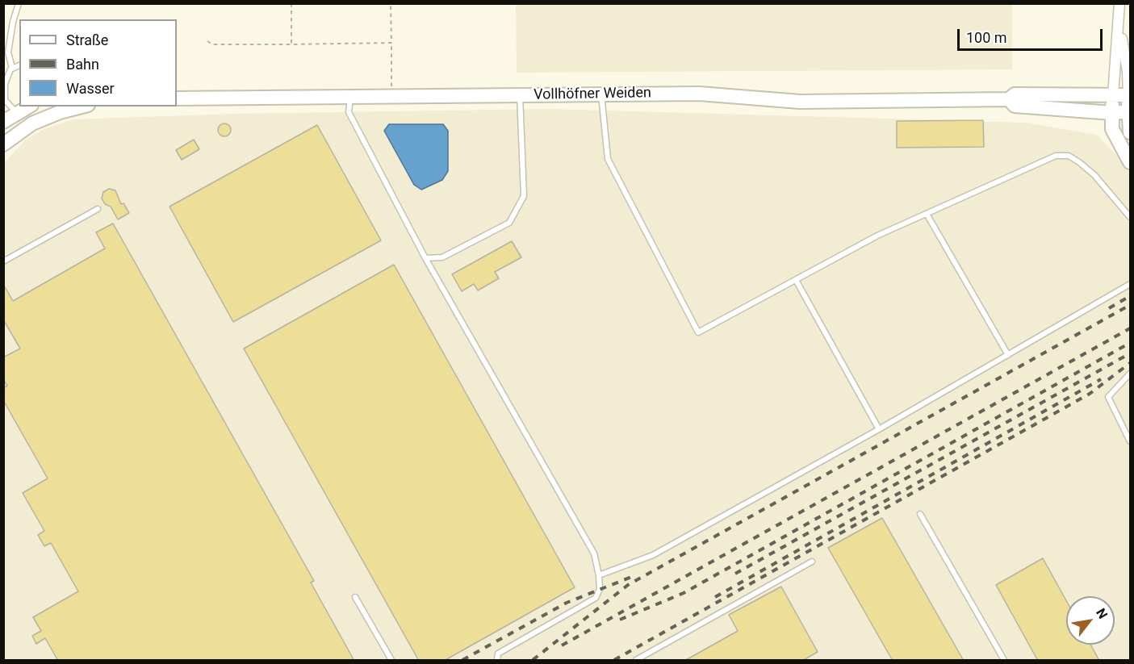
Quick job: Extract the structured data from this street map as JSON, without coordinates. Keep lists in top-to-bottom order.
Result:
{
  "streets": {
    "main road": ["Vollhöfner Weiden"]
  },
  "legend": ["Straße", "Bahn", "Wasser"],
  "scale_bar": "100 m",
  "north": "top right"
}
